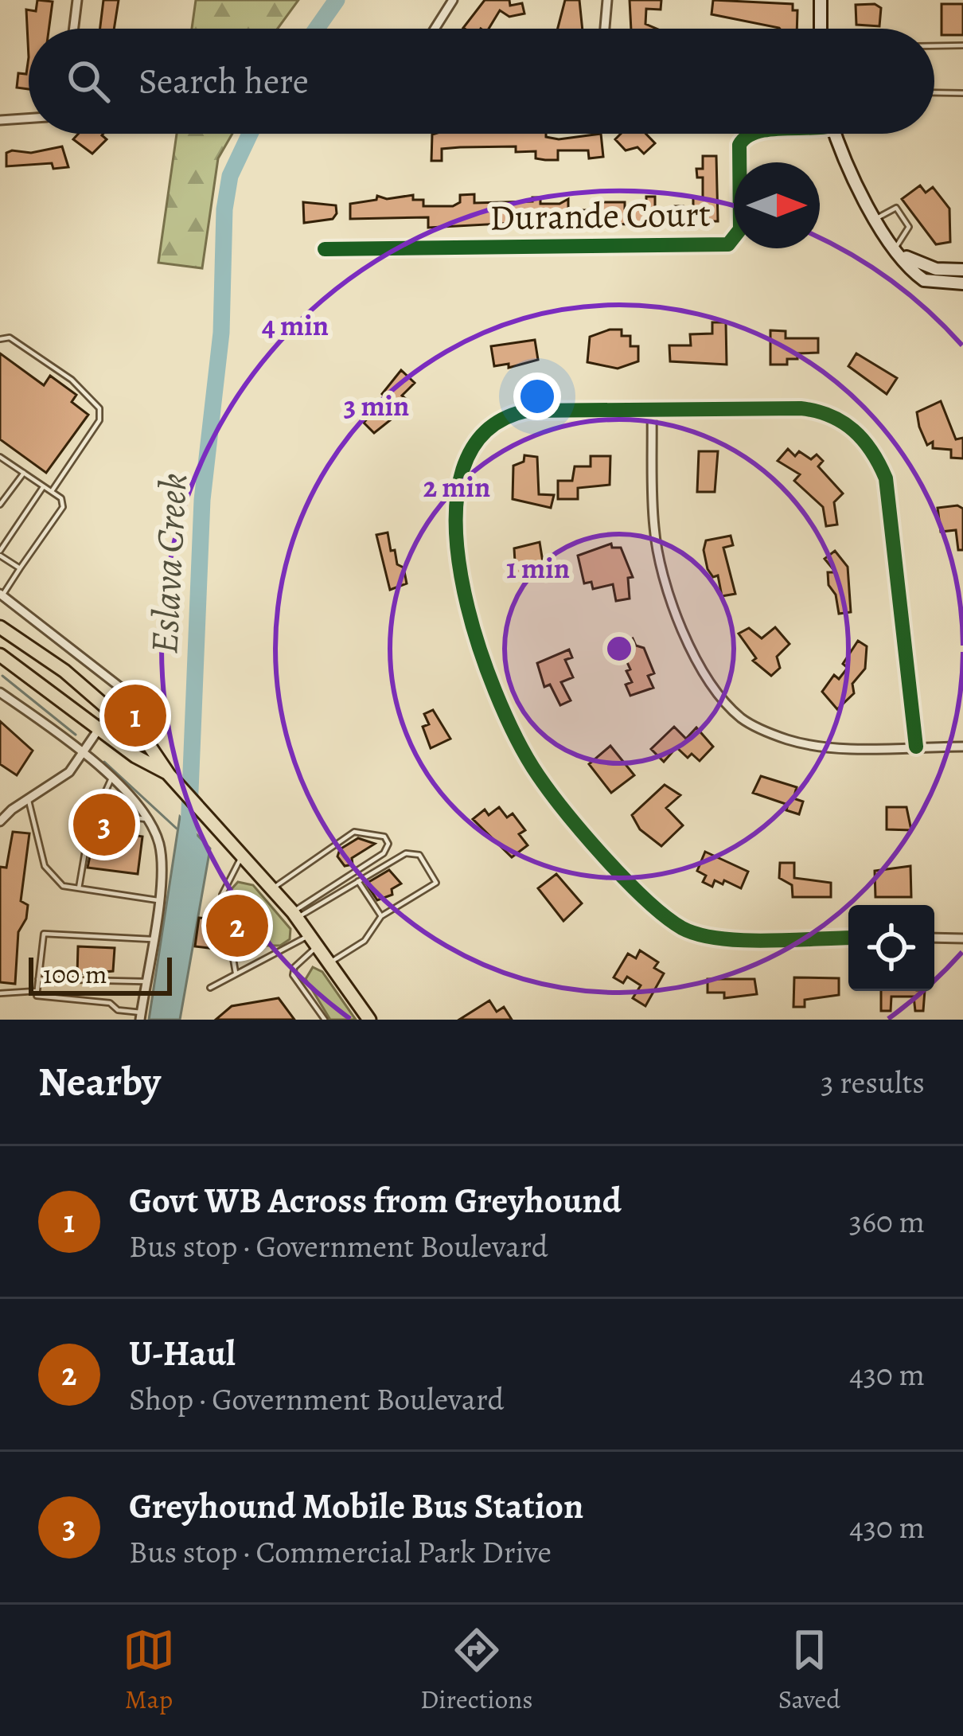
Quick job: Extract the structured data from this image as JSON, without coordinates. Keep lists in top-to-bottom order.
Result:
{
  "streets": {
    "street": ["Durande Court"]
  },
  "water": ["Eslava Creek"],
  "scale_bar": "100 m",
  "north": "right",
  "page": {
    "search": "Search here",
    "pins": ["1", "3", "2"],
    "scale": "100 m",
    "heading": ["Nearby", "3 results"],
    "list": [
      {
        "mark": "1",
        "name": "Govt WB Across from Greyhound",
        "note": "Bus stop · Government Boulevard",
        "value": "360 m"
      },
      {
        "mark": "2",
        "name": "U-Haul",
        "note": "Shop · Government Boulevard",
        "value": "430 m"
      },
      {
        "mark": "3",
        "name": "Greyhound Mobile Bus Station",
        "note": "Bus stop · Commercial Park Drive",
        "value": "430 m"
      }
    ],
    "nav": ["Map", "Directions", "Saved"]
  },
  "rings": [
    "4 min",
    "3 min",
    "2 min",
    "1 min"
  ]
}
